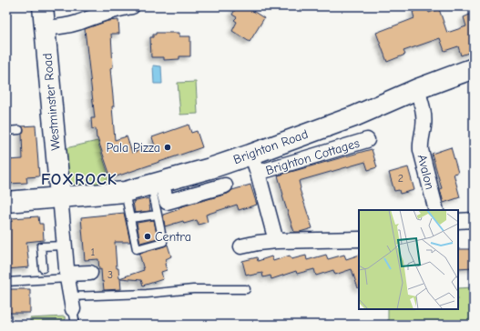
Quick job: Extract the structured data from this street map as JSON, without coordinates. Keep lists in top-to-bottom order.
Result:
{
  "streets": {
    "street": [
      "Westminster Road",
      "Brighton Road",
      "Brighton Cottages",
      "Avalon"
    ]
  },
  "crossings": [
    ["Westminster Road", "Brighton Road"],
    ["Brighton Road", "Avalon"]
  ],
  "districts": ["FOXROCK"],
  "places": ["Pala Pizza", "Centra"],
  "house_numbers": ["2", "1", "3"]
}
